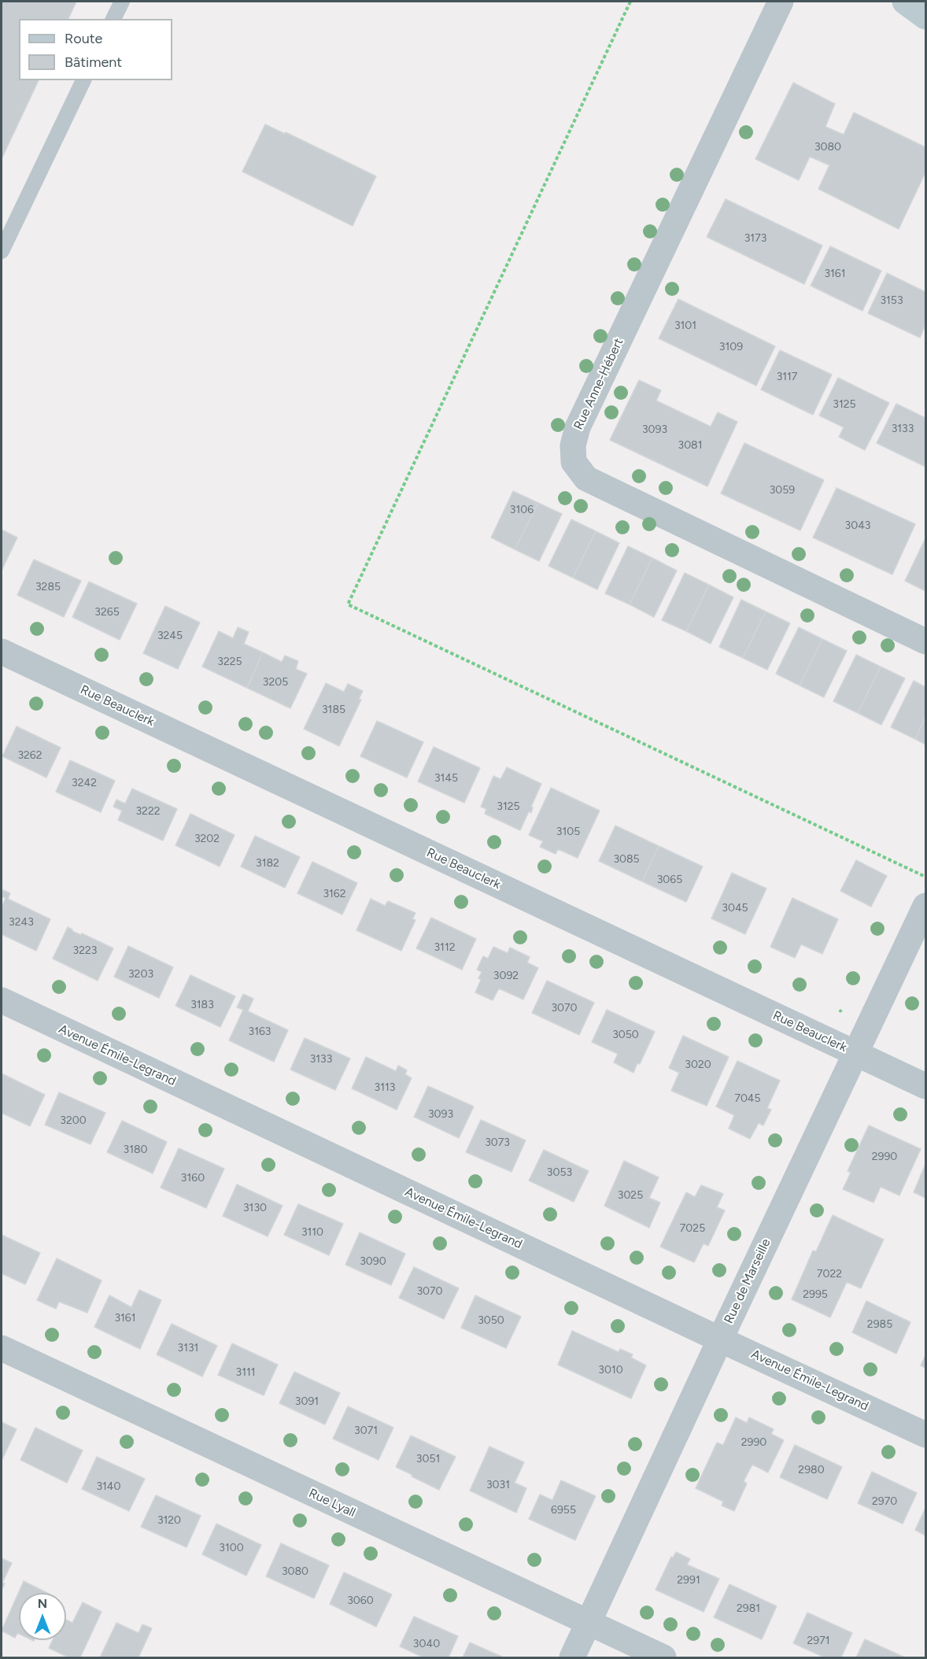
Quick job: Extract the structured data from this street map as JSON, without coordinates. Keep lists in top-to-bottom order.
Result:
{
  "streets": {
    "street": [
      "Rue Anne-Hébert",
      "Rue Beauclerk",
      "Avenue Émile-Legrand",
      "Rue de Marseille",
      "Rue Lyall"
    ]
  },
  "crossings": [
    ["Rue Beauclerk", "Rue de Marseille"],
    ["Avenue Émile-Legrand", "Rue de Marseille"],
    ["Rue de Marseille", "Rue Lyall"]
  ],
  "house_numbers": [
    "3080",
    "3173",
    "3161",
    "3153",
    "3101",
    "3109",
    "3117",
    "3125",
    "3133",
    "3093",
    "3081",
    "3059",
    "3106",
    "3043",
    "3285",
    "3265",
    "3245",
    "3225",
    "3205",
    "3185",
    "3262",
    "3145",
    "3242",
    "3125",
    "3222",
    "3105",
    "3202",
    "3085",
    "3182",
    "3065",
    "3162",
    "3045",
    "3243",
    "3112",
    "3223",
    "3203",
    "3092",
    "3183",
    "3070",
    "3163",
    "3050",
    "3133",
    "3020",
    "3113",
    "7045",
    "3093",
    "3200",
    "3073",
    "3180",
    "2990",
    "3053",
    "3160",
    "3025",
    "3130",
    "7025",
    "3110",
    "3090",
    "7022",
    "3070",
    "2995",
    "3161",
    "3050",
    "2985",
    "3131",
    "3010",
    "3111",
    "3091",
    "3071",
    "2990",
    "3051",
    "2980",
    "3031",
    "3140",
    "2970",
    "6955",
    "3120",
    "3100",
    "3080",
    "2991",
    "3060",
    "2981",
    "2971",
    "3040"
  ],
  "legend": ["Route", "Bâtiment"],
  "north": "top"
}
